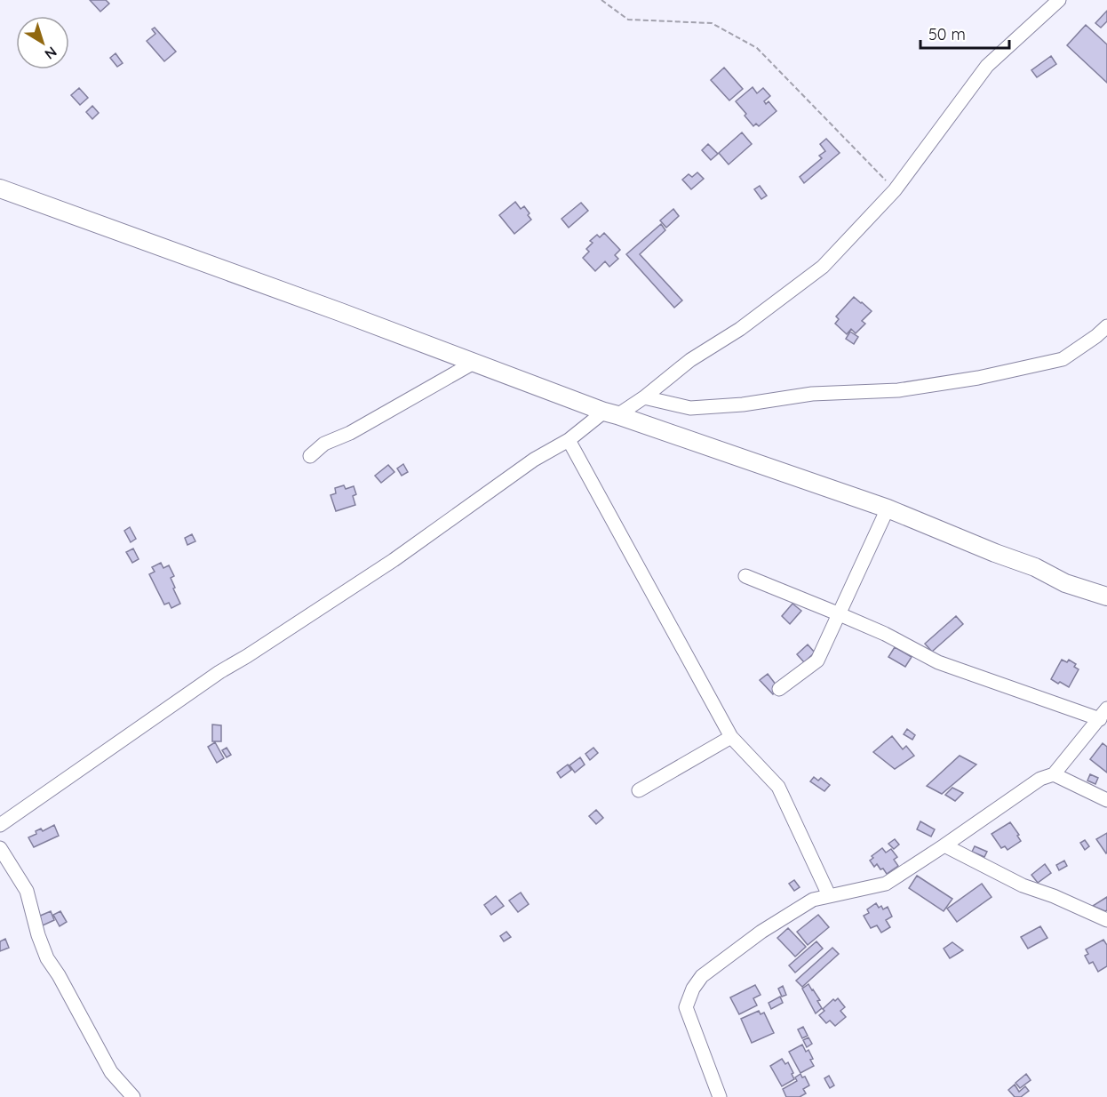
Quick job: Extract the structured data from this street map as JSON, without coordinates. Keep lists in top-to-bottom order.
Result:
{
  "scale_bar": "50 m",
  "north": "bottom right"
}
